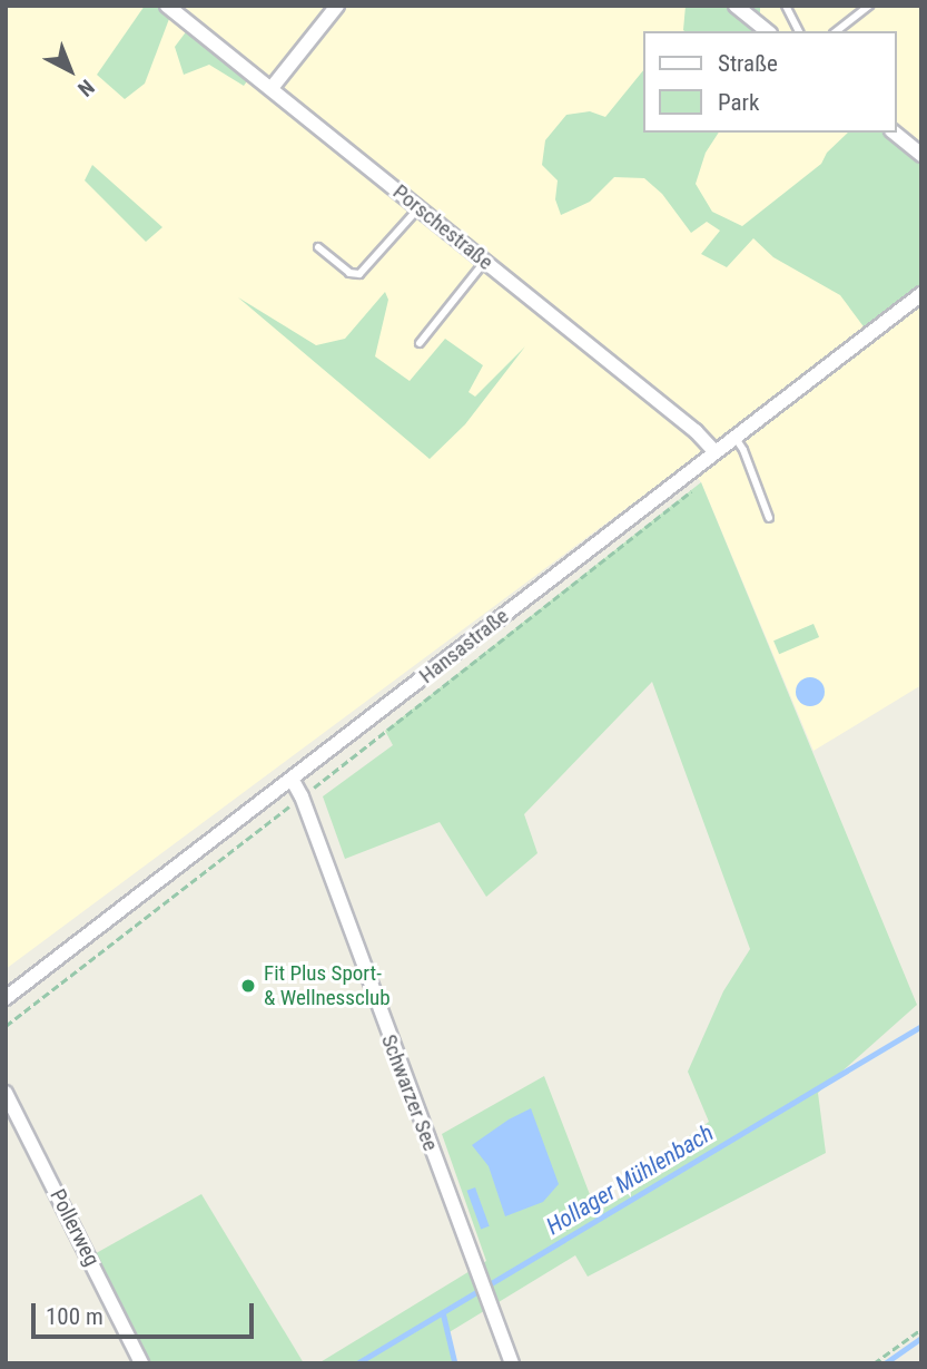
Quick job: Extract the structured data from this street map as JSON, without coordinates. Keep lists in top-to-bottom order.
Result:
{
  "streets": {
    "street": [
      "Porschestraße",
      "Hansastraße",
      "Schwarzer See",
      "Pollerweg"
    ]
  },
  "crossings": [
    ["Porschestraße", "Hansastraße"],
    ["Hansastraße", "Schwarzer See"]
  ],
  "water": ["Hollager Mühlenbach"],
  "places": ["Fit Plus Sport- & Wellnessclub"],
  "legend": ["Straße", "Park"],
  "scale_bar": "100 m",
  "north": "bottom right"
}
